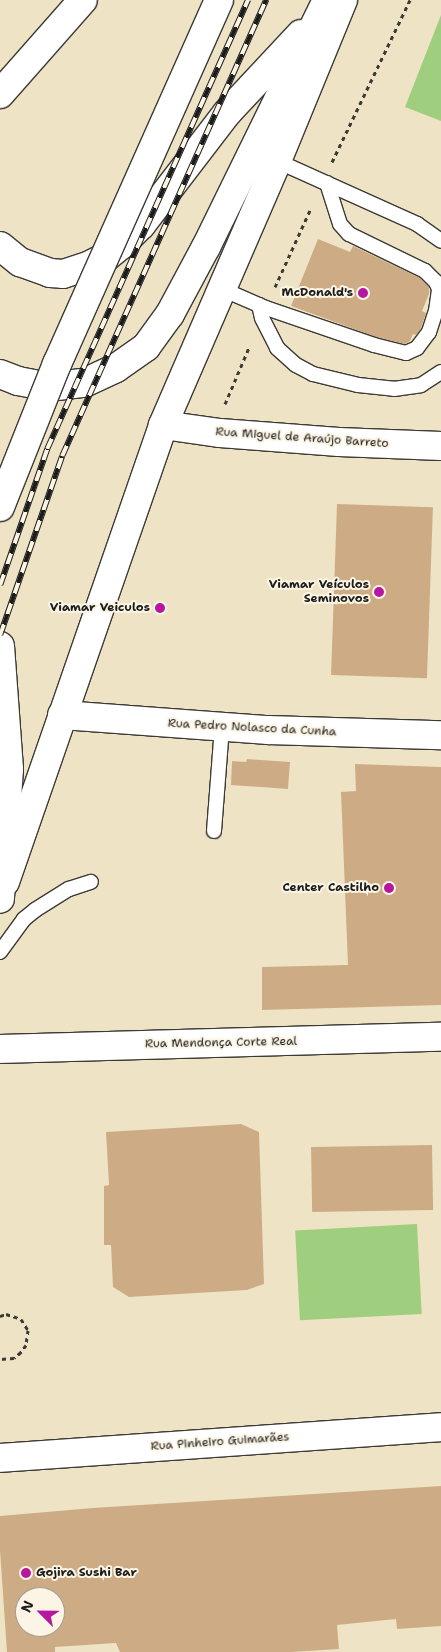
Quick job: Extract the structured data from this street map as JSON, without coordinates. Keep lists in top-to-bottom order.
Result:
{
  "streets": {
    "main road": [
      "Rua Miguel de Araújo Barreto",
      "Rua Pedro Nolasco da Cunha",
      "Rua Mendonça Corte Real",
      "Rua Pinheiro Guimarães"
    ]
  },
  "places": [
    "McDonald's",
    "Viamar Veículos Seminovos",
    "Viamar Veiculos",
    "Center Castilho",
    "Gojira Sushi Bar"
  ],
  "north": "top left"
}
